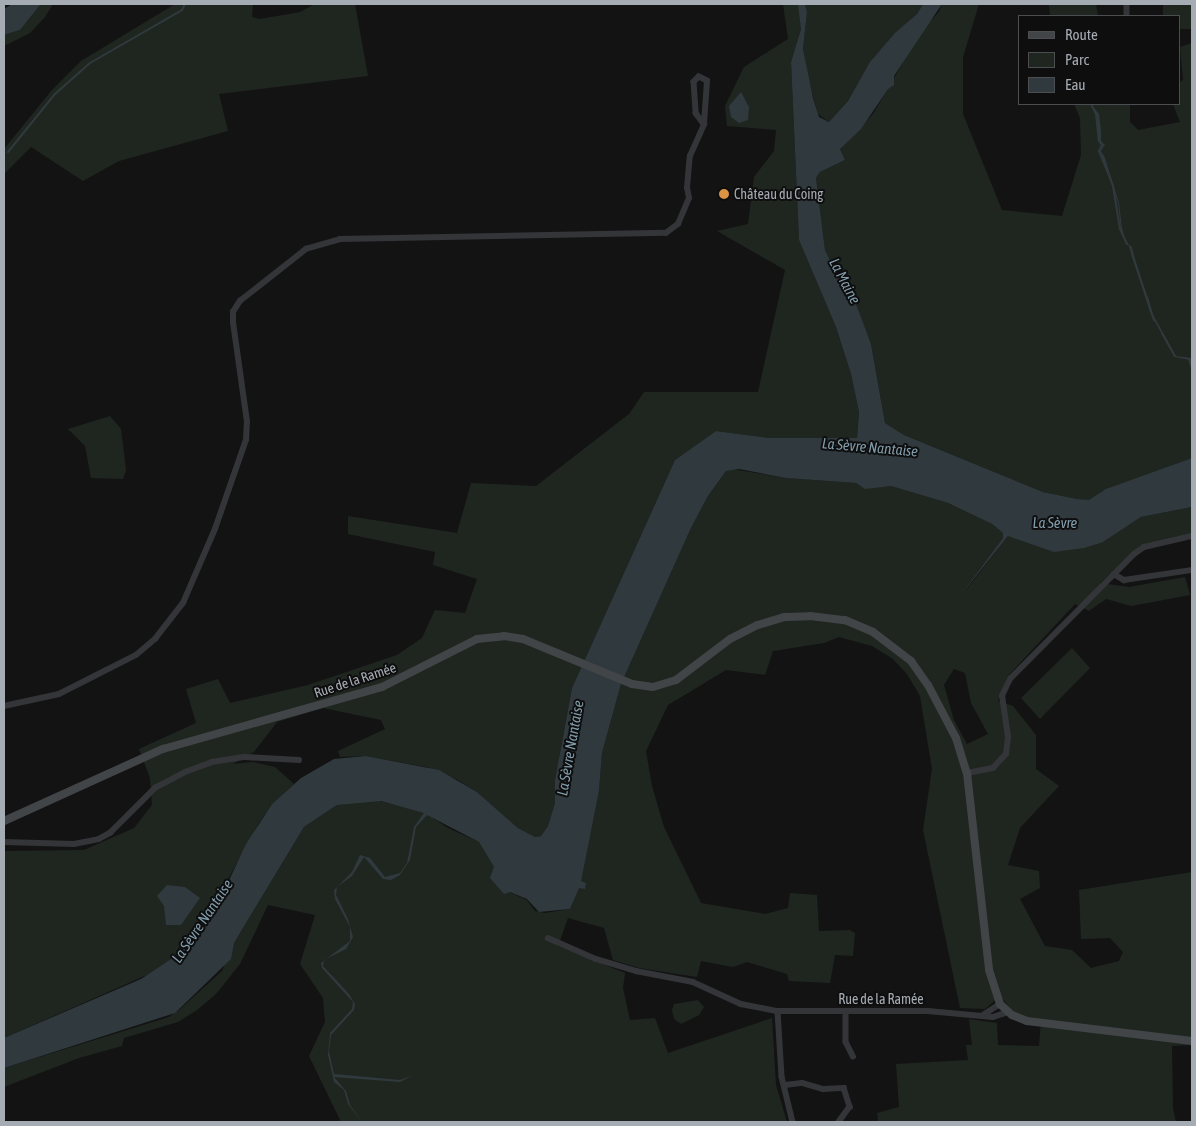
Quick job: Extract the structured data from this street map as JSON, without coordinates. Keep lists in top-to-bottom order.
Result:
{
  "streets": {
    "main road": ["Rue de la Ramée"]
  },
  "water": ["La Maine", "La Sèvre Nantaise", "La Sèvre"],
  "places": ["Château du Coing"],
  "legend": ["Route", "Parc", "Eau"]
}
